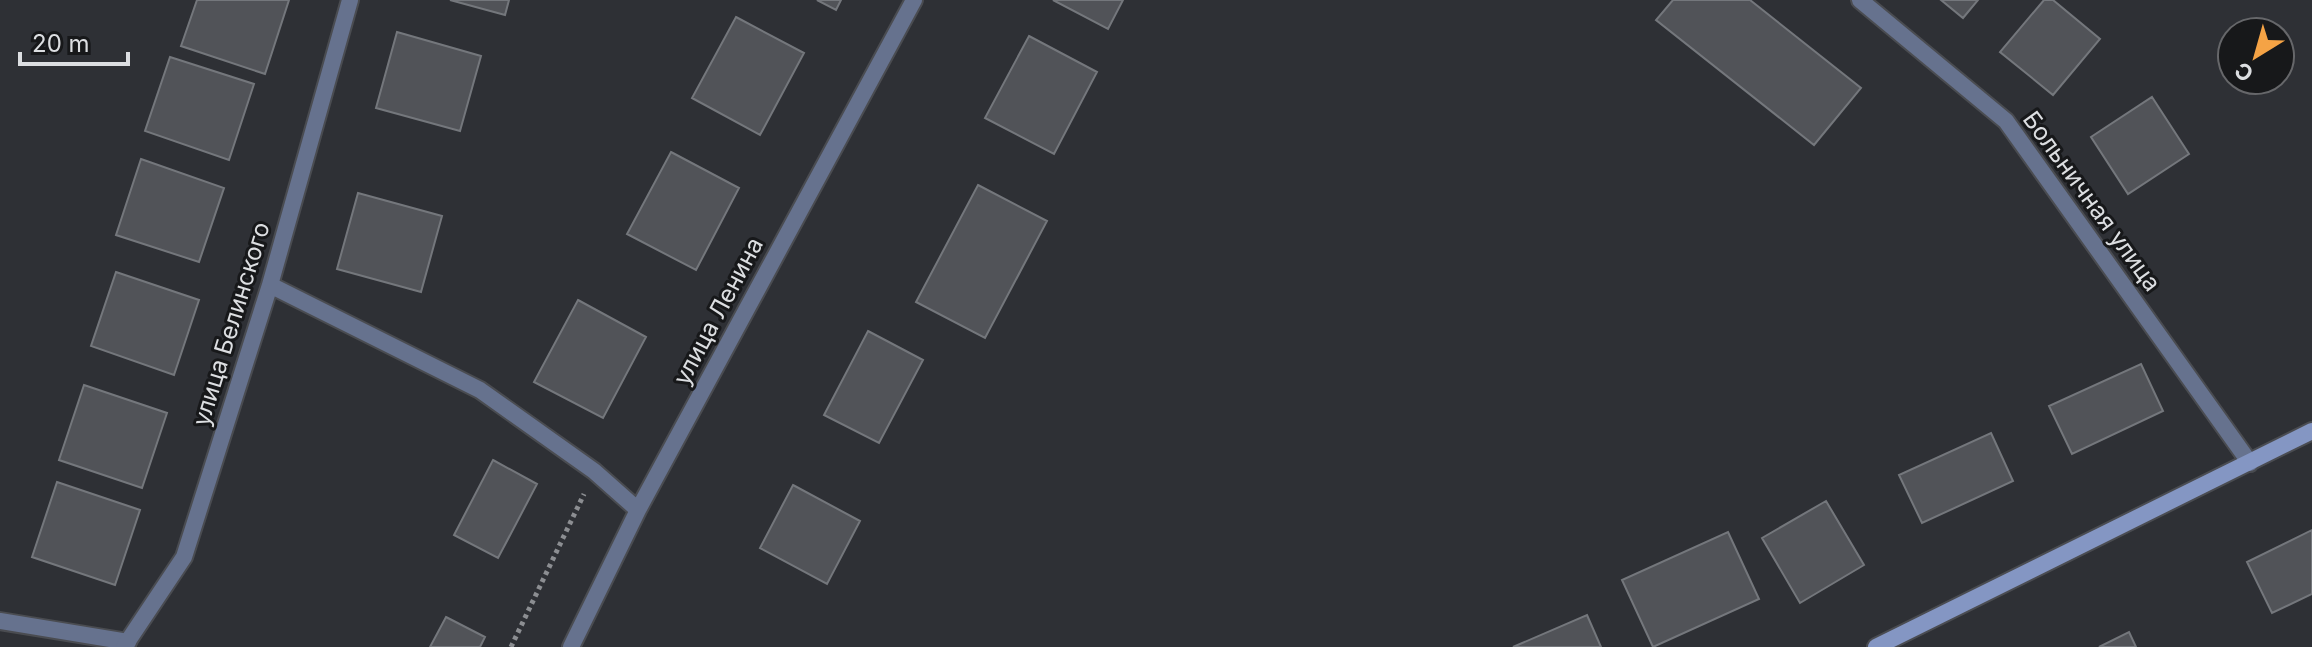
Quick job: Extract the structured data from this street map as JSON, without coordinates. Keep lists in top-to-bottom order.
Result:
{
  "streets": {
    "street": ["Больничная улица", "улица Ленина", "улица Белинского"]
  },
  "scale_bar": "20 m",
  "north": "bottom left"
}
